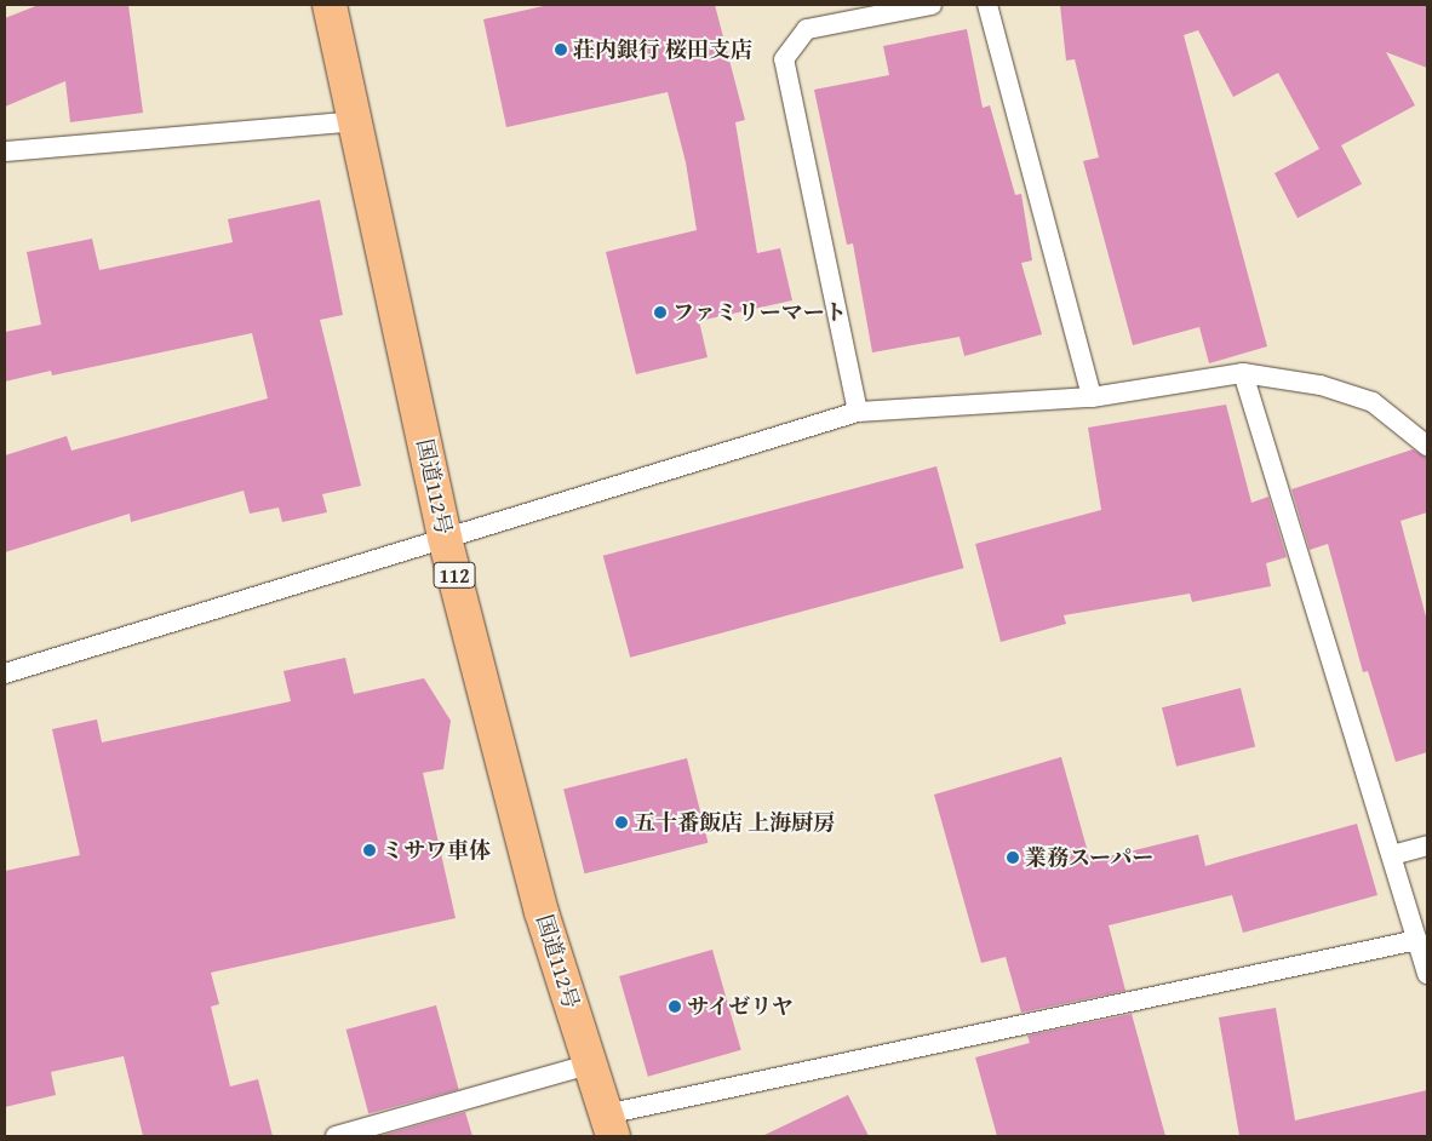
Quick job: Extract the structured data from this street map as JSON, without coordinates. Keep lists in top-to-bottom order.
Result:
{
  "streets": {
    "highway": ["国道112号", "112"]
  },
  "places": [
    "荘内銀行 桜田支店",
    "ファミリーマート",
    "五十番飯店 上海厨房",
    "ミサワ車体",
    "業務スーパー",
    "サイゼリヤ"
  ]
}
